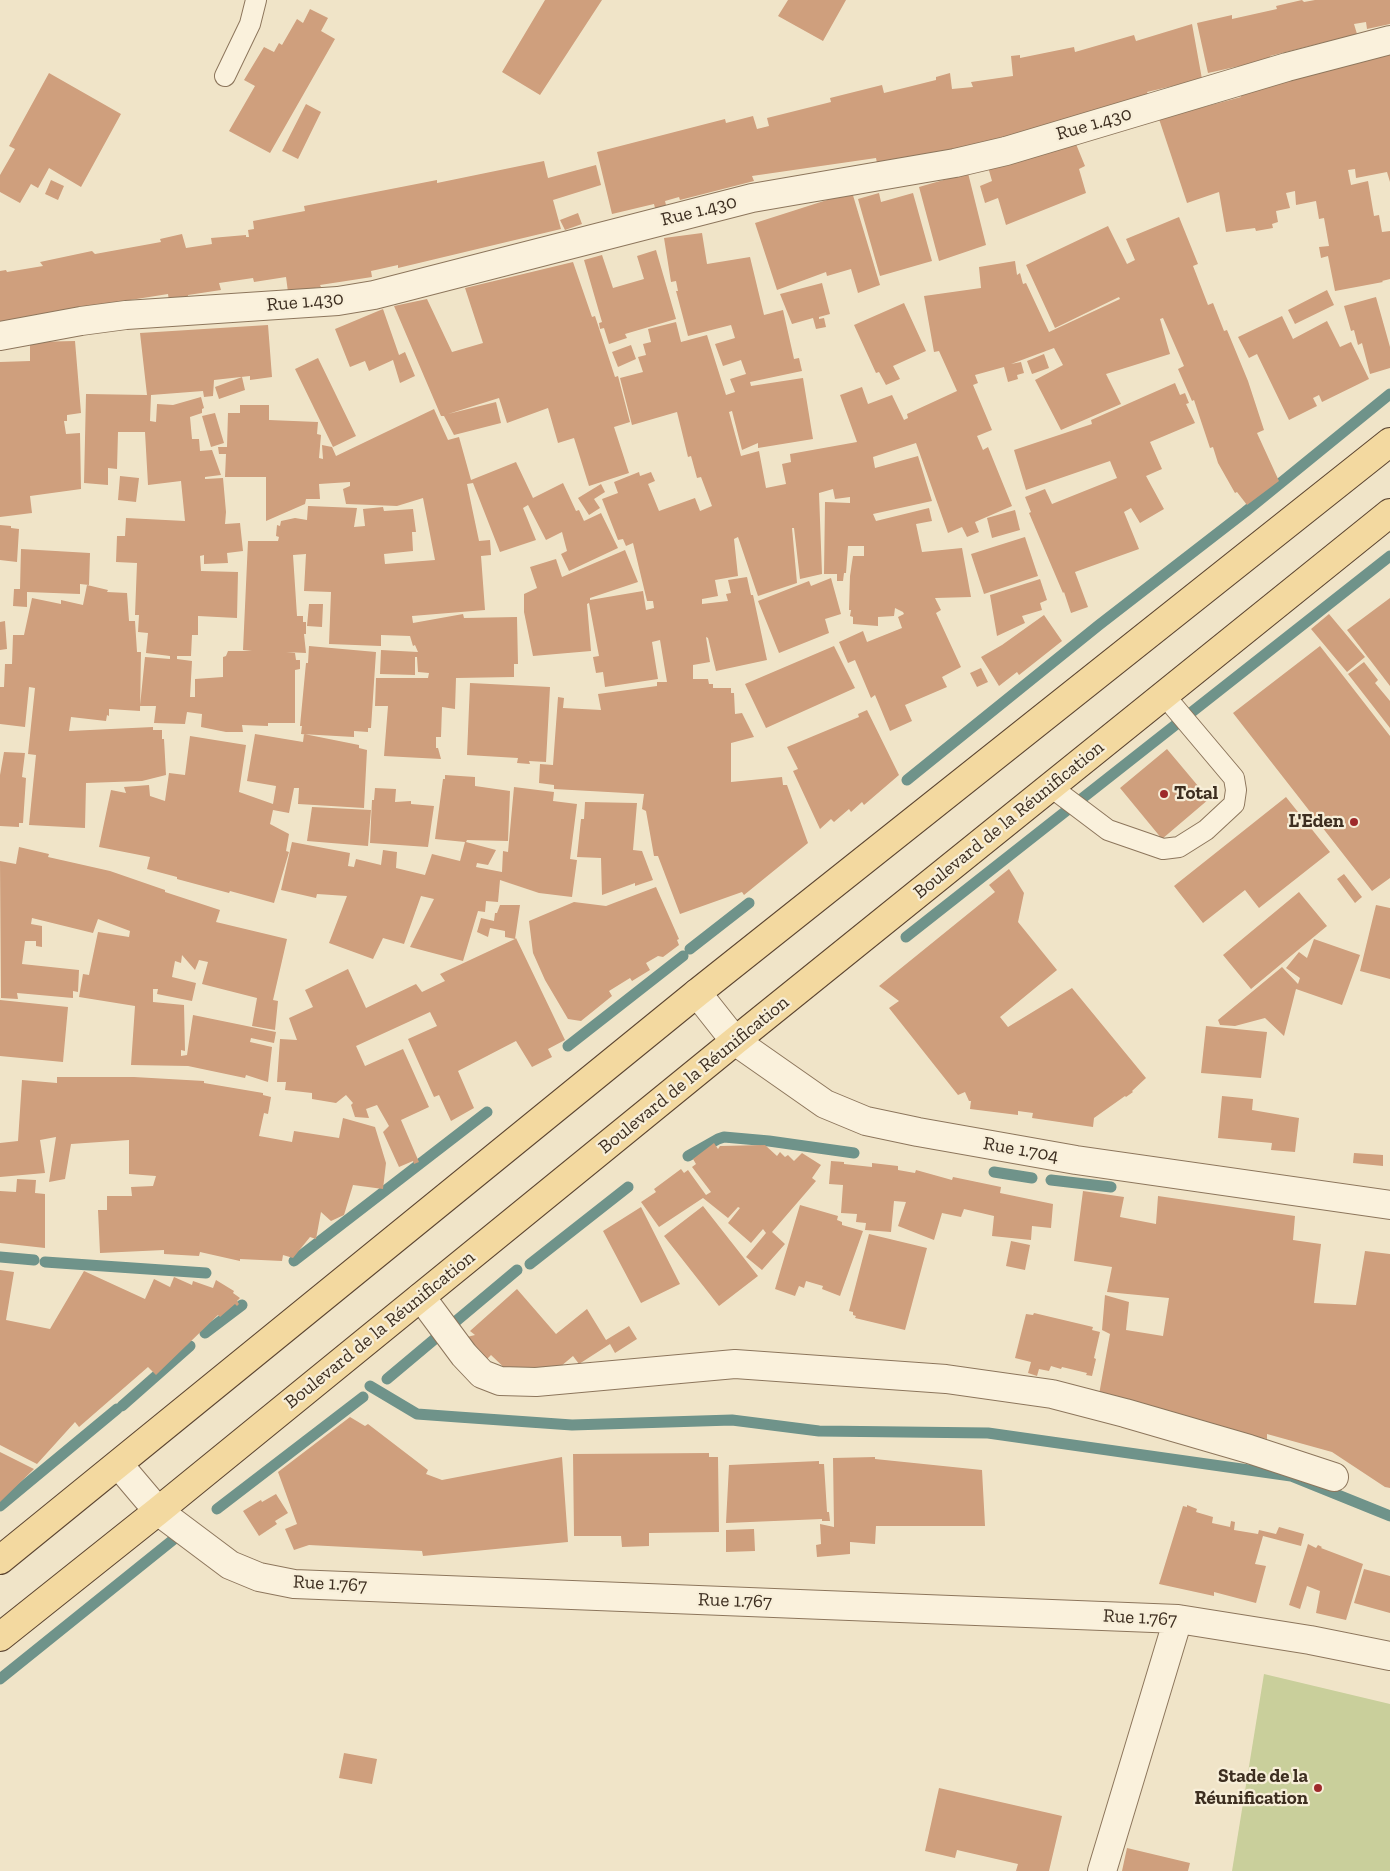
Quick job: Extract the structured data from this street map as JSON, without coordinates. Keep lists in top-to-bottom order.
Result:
{
  "streets": {
    "main road": ["Boulevard de la Réunification"],
    "street": ["Rue 1.430", "Rue 1.704", "Rue 1.767"]
  },
  "crossings": [
    ["Boulevard de la Réunification", "Rue 1.704"],
    ["Boulevard de la Réunification", "Rue 1.767"]
  ],
  "places": ["Total", "L'Eden", "Stade de la Réunification"]
}
